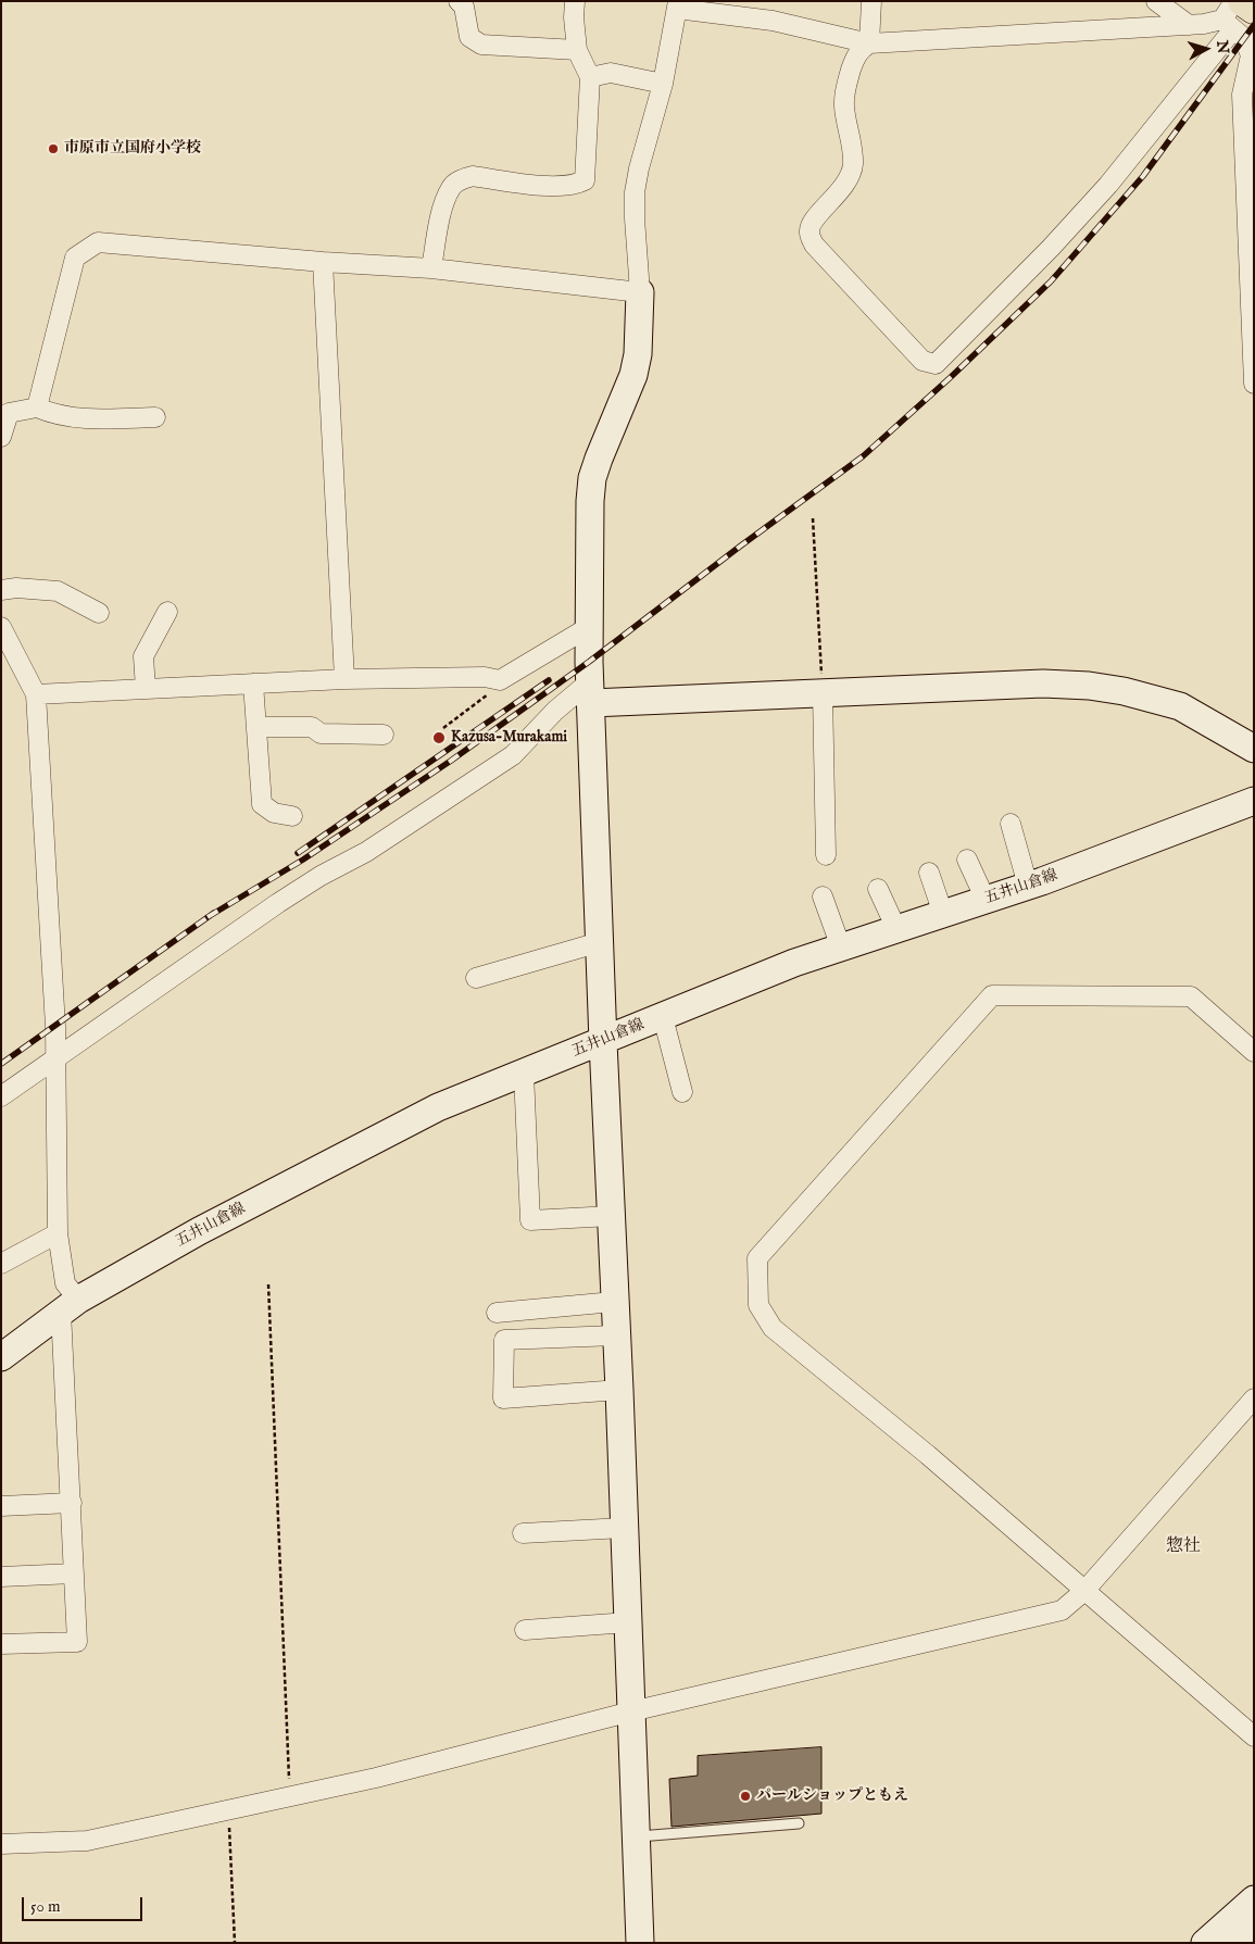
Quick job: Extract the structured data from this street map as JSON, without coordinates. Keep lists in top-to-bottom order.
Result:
{
  "streets": {
    "street": ["五井山倉線"]
  },
  "districts": ["惣社"],
  "places": ["市原市立国府小学校", "Kazusa-Murakami", "パールショップともえ"],
  "scale_bar": "50 m",
  "north": "right"
}
